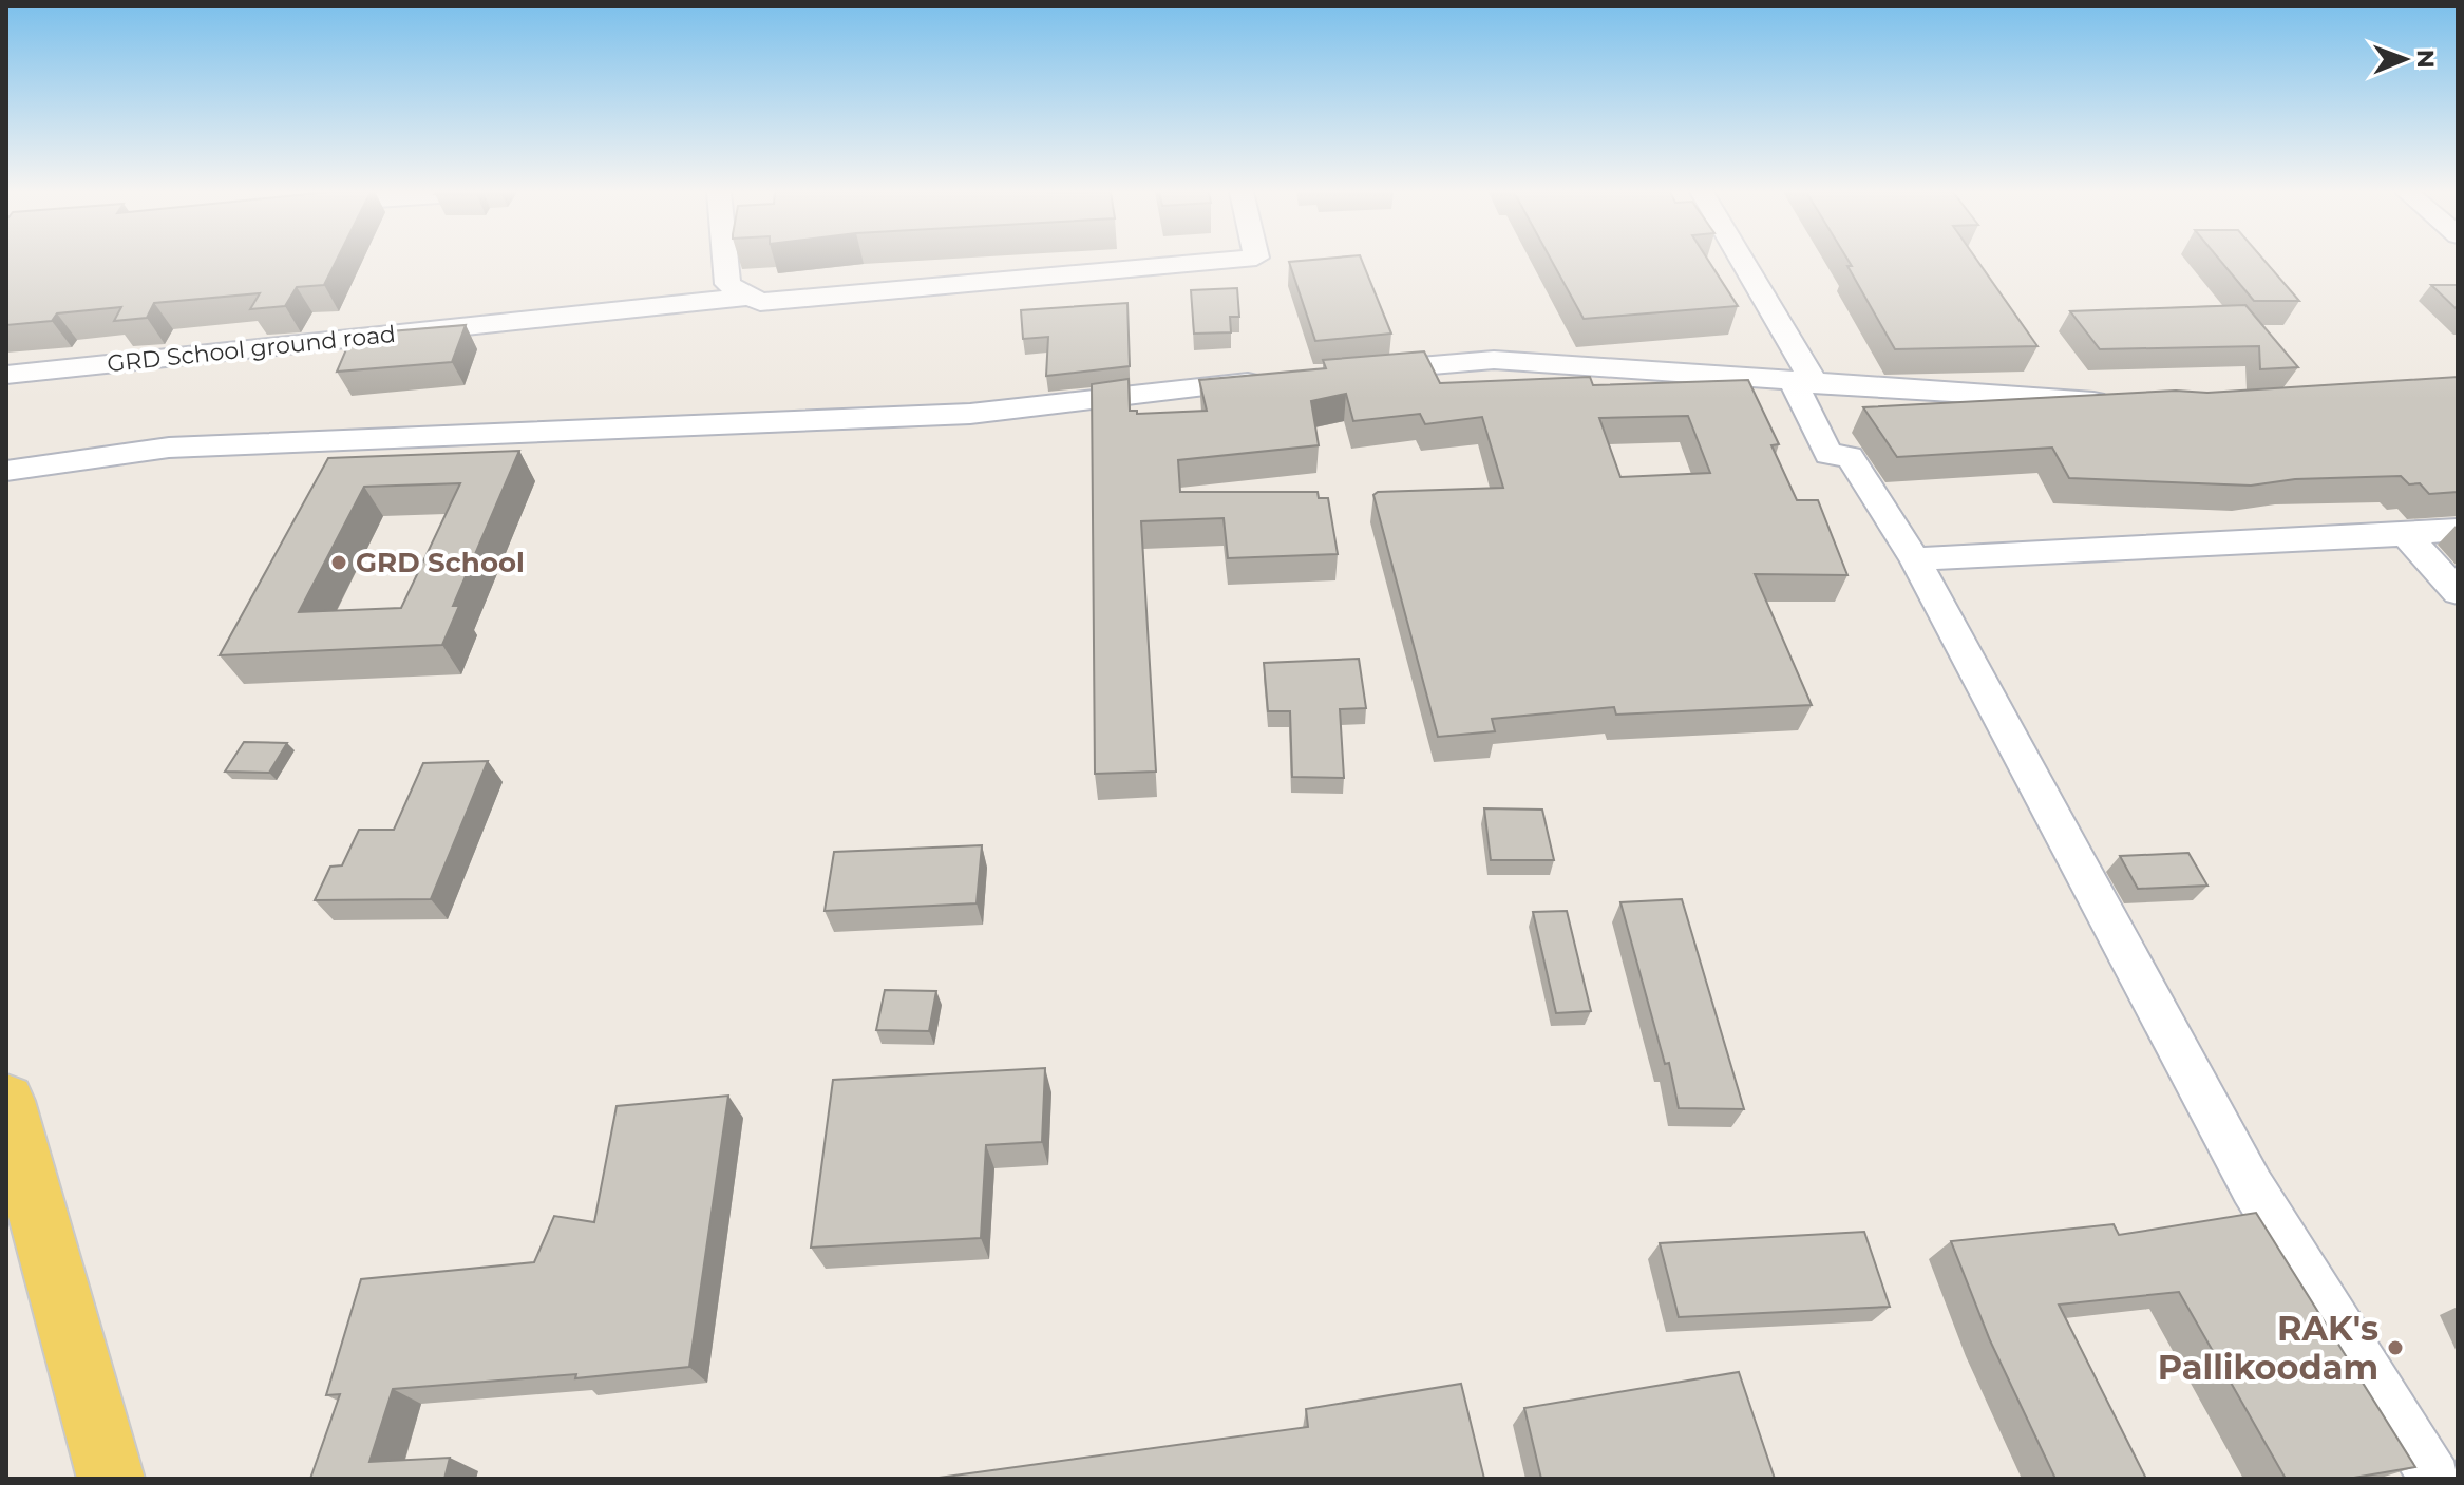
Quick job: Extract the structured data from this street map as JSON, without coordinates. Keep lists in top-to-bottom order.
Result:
{
  "streets": {
    "street": ["GRD School ground road"]
  },
  "places": ["GRD School", "RAK's Pallikoodam"],
  "north": "right"
}
